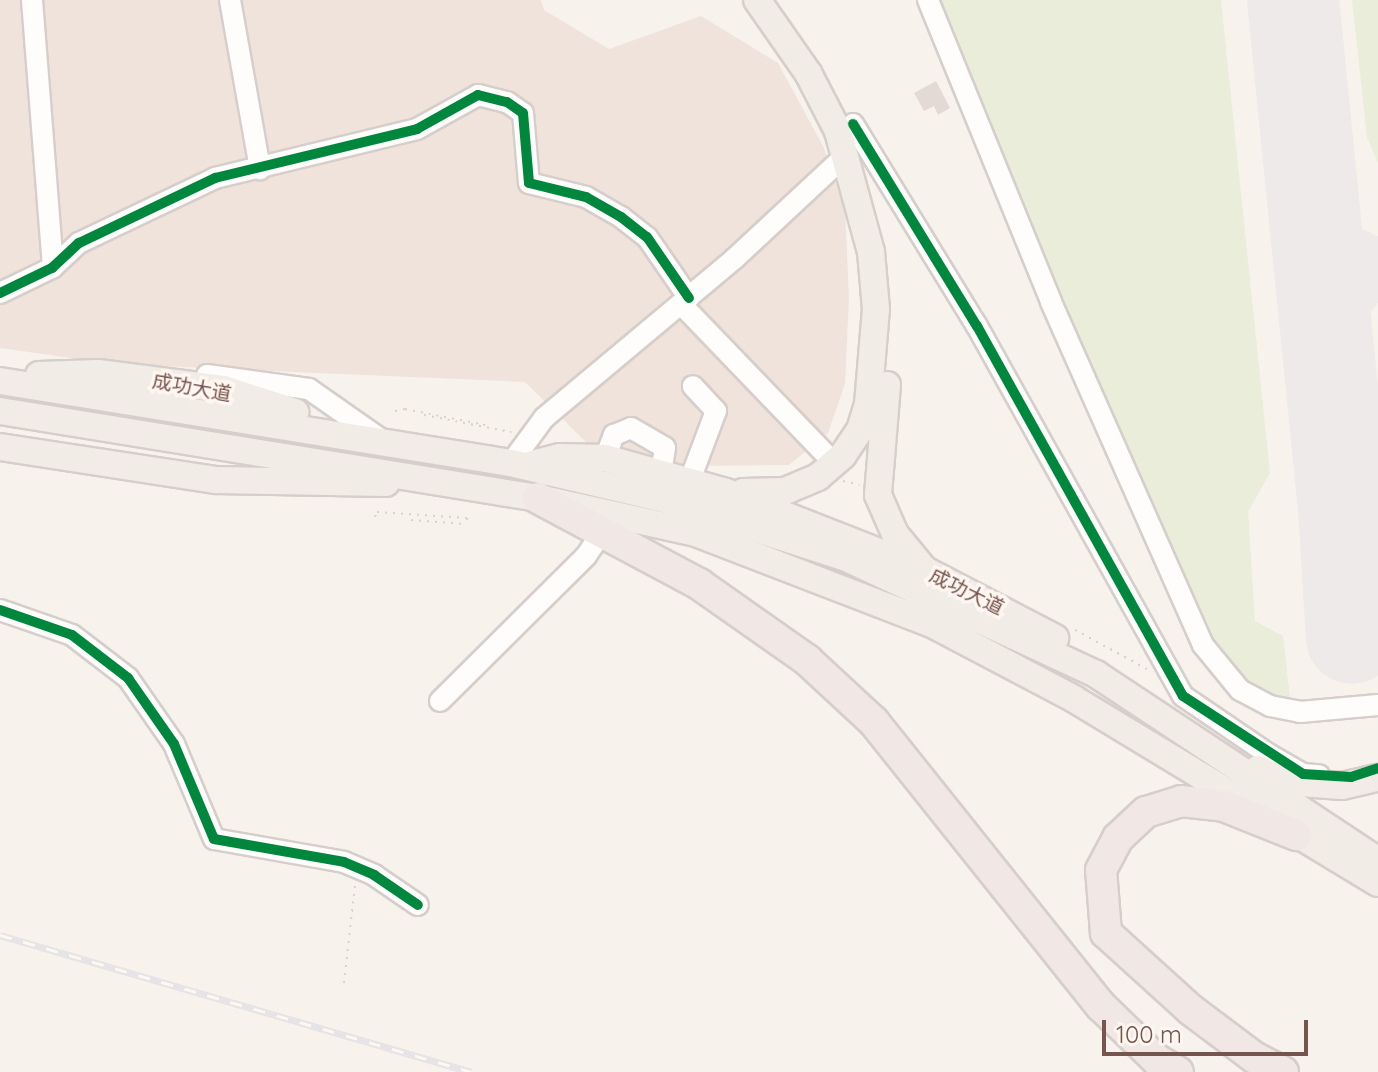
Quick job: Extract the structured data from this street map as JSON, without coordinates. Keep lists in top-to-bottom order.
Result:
{
  "streets": {
    "main road": ["成功大道"]
  },
  "scale_bar": "100 m"
}
